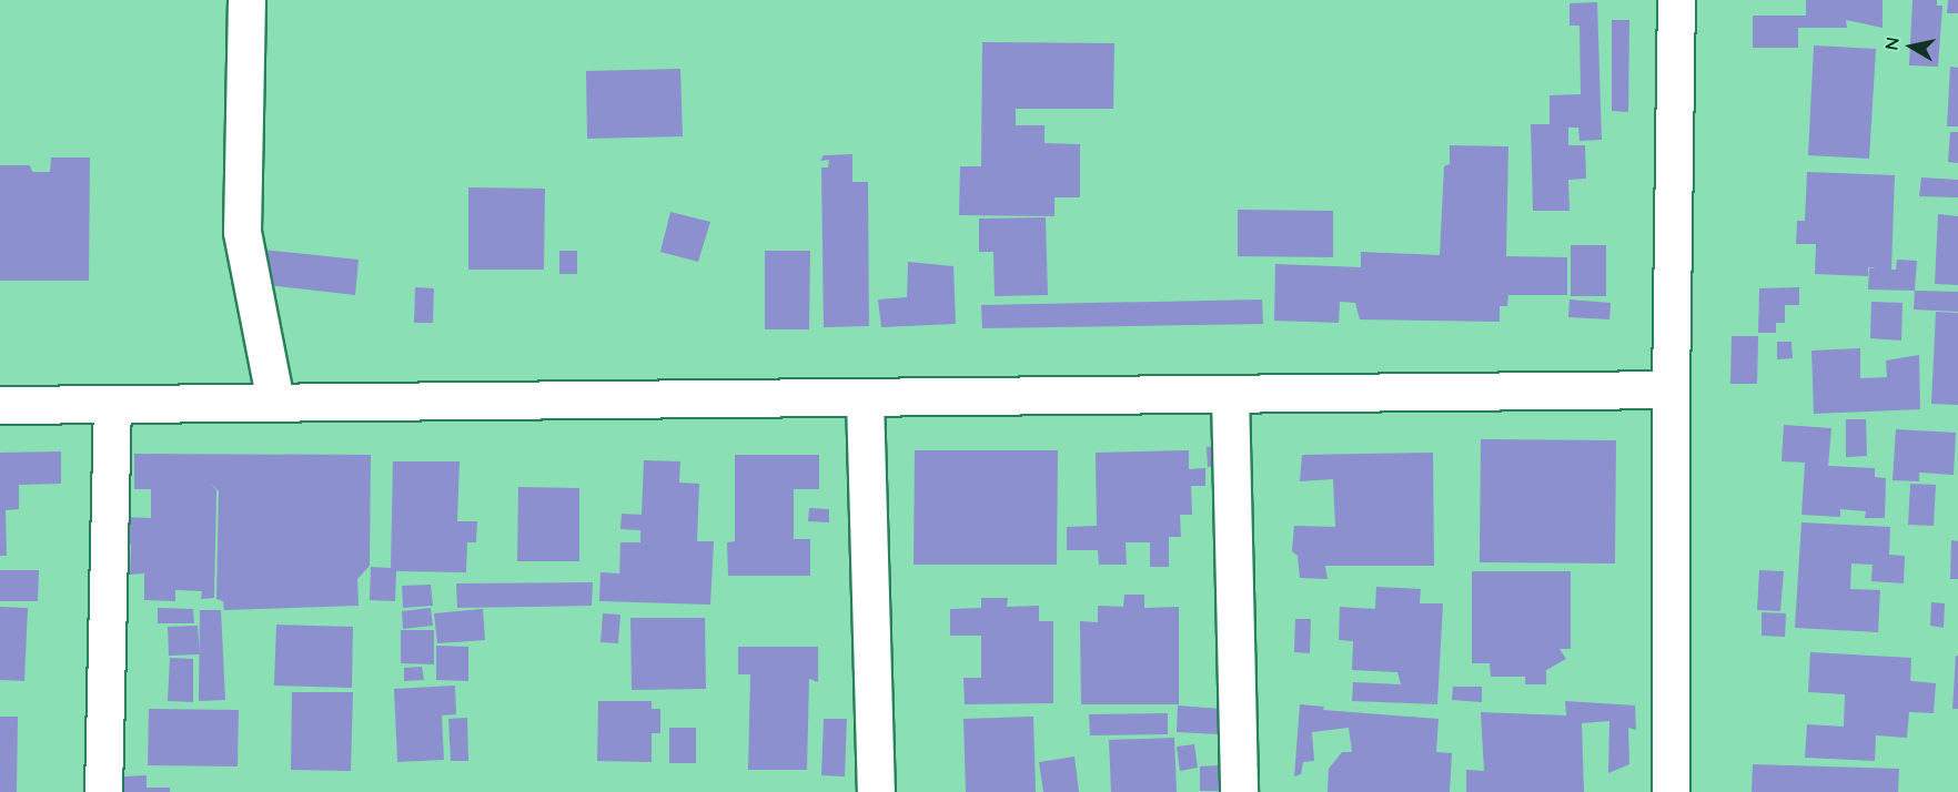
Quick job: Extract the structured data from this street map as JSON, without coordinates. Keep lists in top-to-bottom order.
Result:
{
  "north": "left"
}
